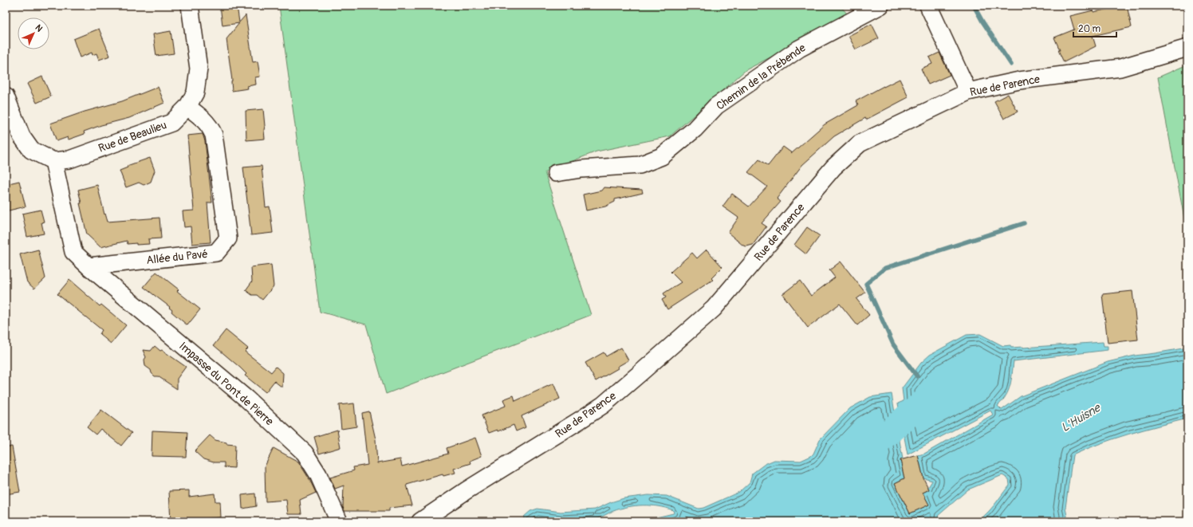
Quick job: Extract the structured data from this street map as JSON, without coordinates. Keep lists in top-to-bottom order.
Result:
{
  "streets": {
    "street": [
      "Chemin de la Prébende",
      "Rue de Parence",
      "Rue de Beaulieu",
      "Allée du Pavé",
      "Impasse du Pont de Pierre"
    ]
  },
  "crossings": [
    ["Rue de Beaulieu", "Allée du Pavé"],
    ["Allée du Pavé", "Impasse du Pont de Pierre"]
  ],
  "water": ["L'Huisne"],
  "scale_bar": "20 m",
  "north": "top right"
}
